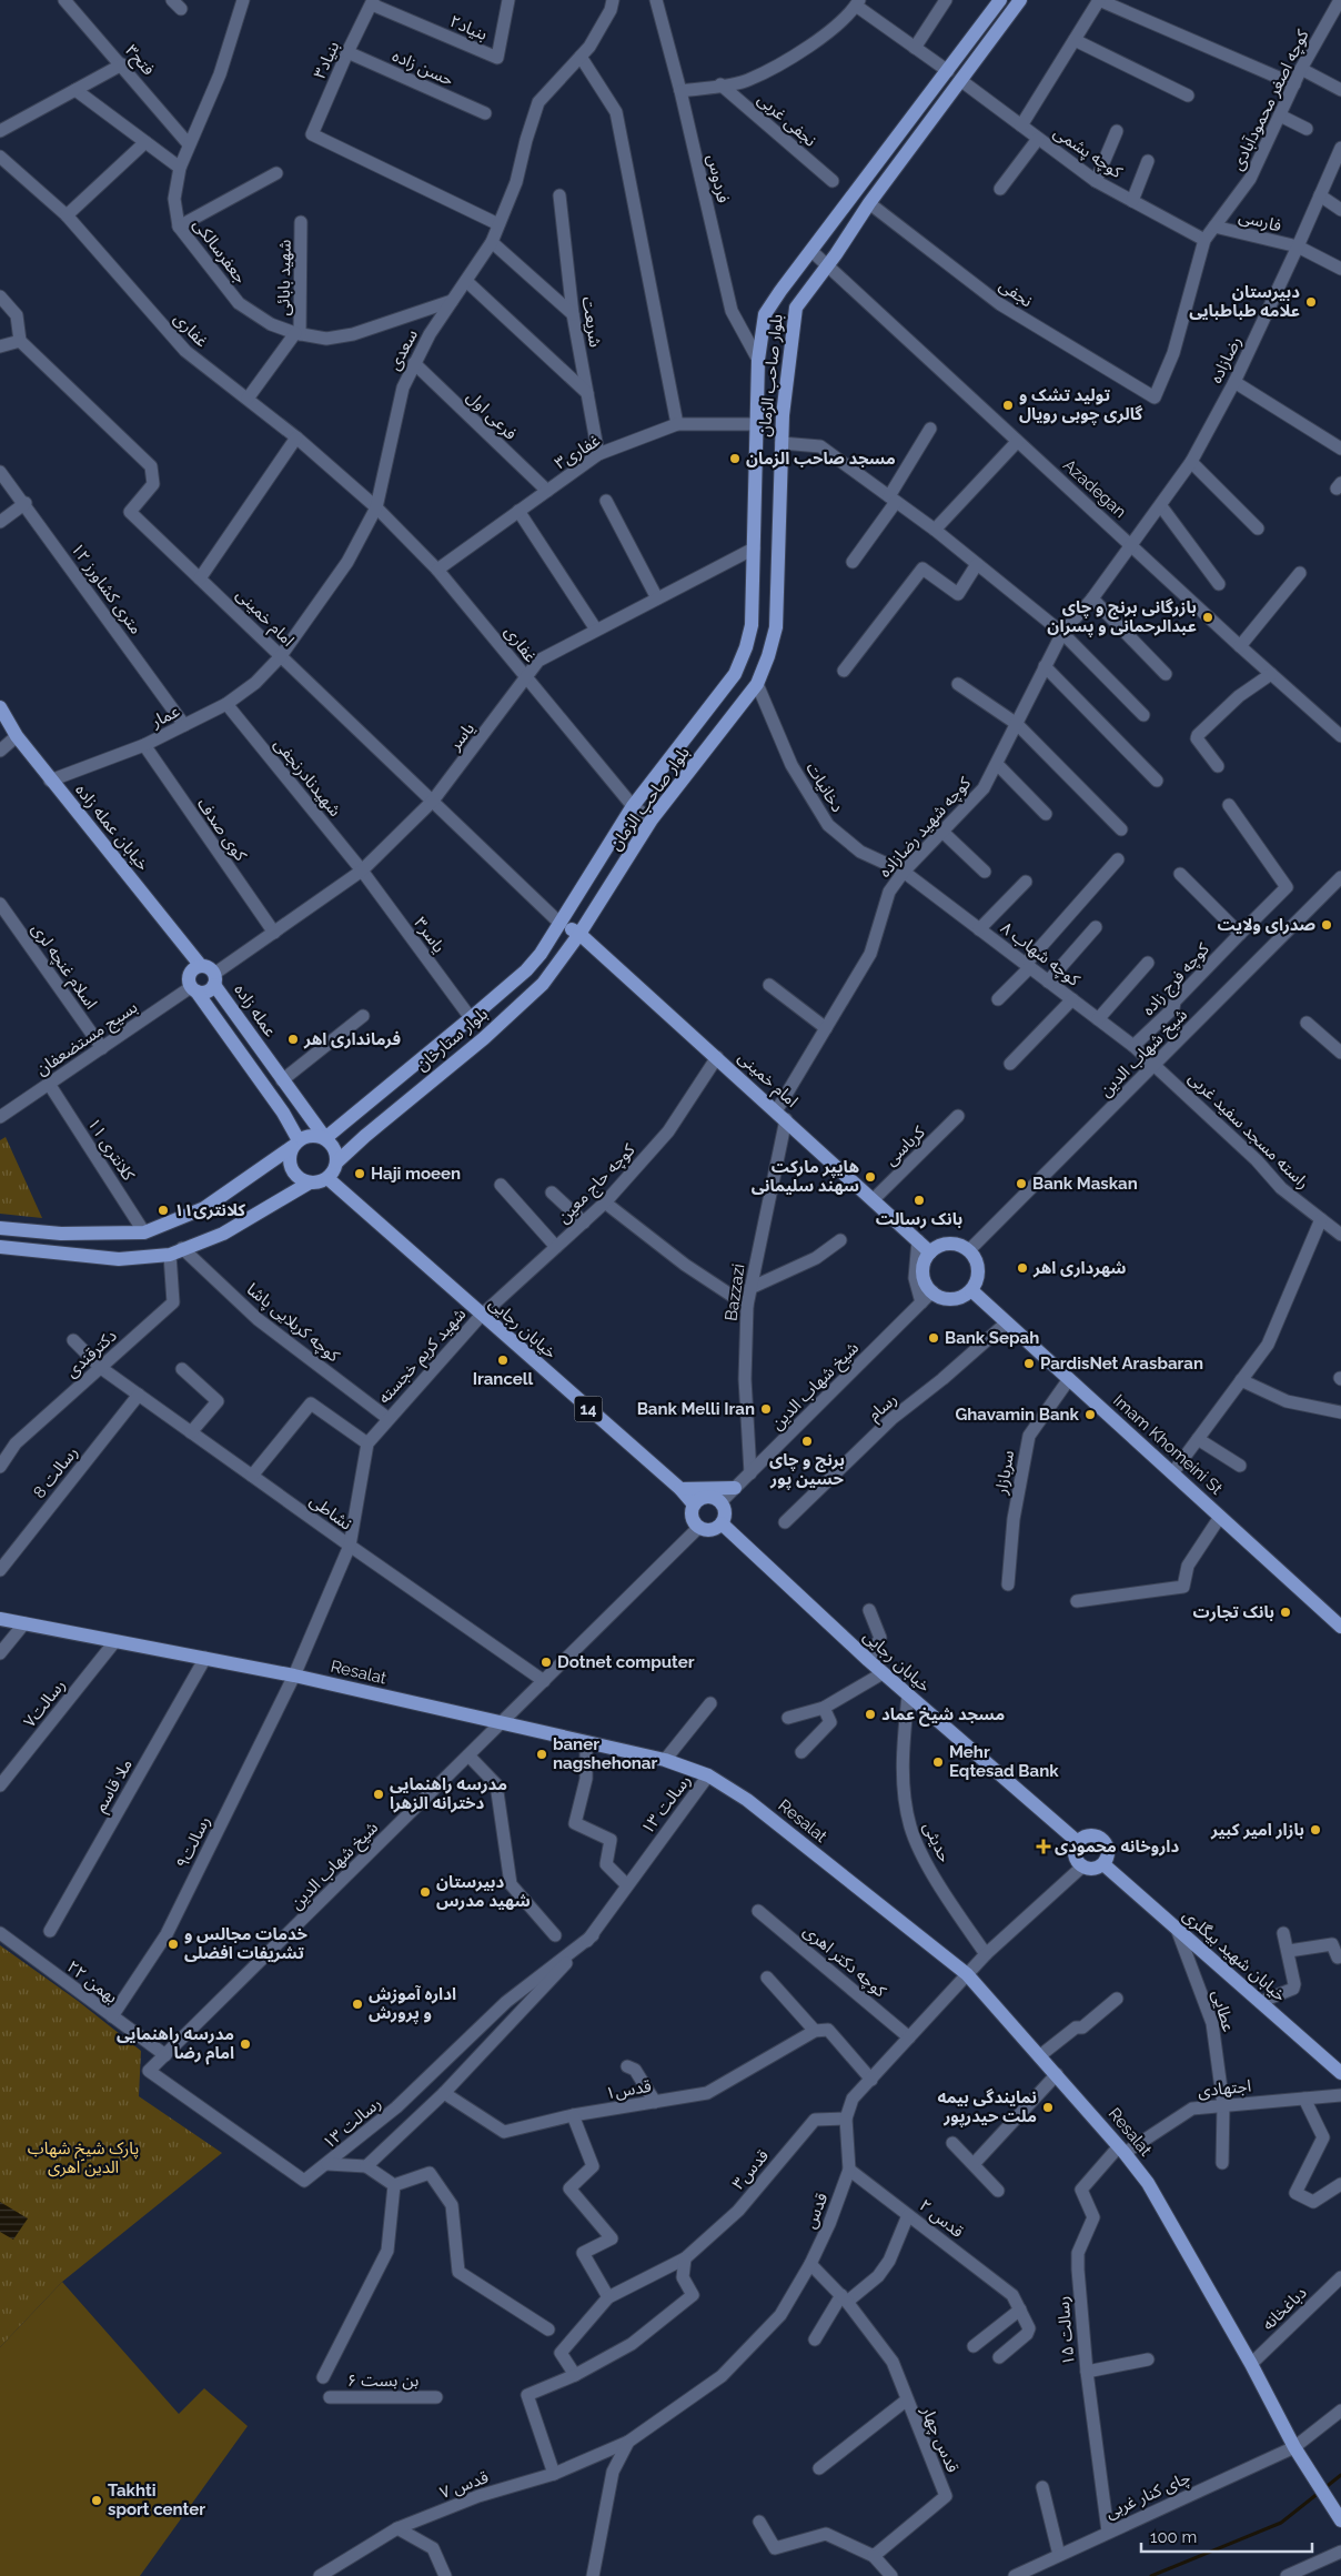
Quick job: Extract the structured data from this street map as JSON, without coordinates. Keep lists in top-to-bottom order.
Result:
{
  "streets": {
    "main road": [
      "بلوار صاحب الزمان",
      "امام خمینی",
      "خیابان عمله زاده",
      "عمله زاده",
      "بلوار ستارخان",
      "خیابان رجایی",
      "14",
      "Imam Khomeini St",
      "Resalat",
      "خیابان شهید بیگلری"
    ],
    "street": [
      "بنیاد۲",
      "فتح۳",
      "بنیاد۳",
      "حسن زاده",
      "کوچه اصغر محمودآبادی",
      "نجفی غربی",
      "کوچه پشمی",
      "فردوس",
      "فارسی",
      "جعفرسالکی",
      "شهید بابائی",
      "نجفی",
      "شریعت",
      "غفاری",
      "سعدی",
      "رضازاده",
      "فرعی اول",
      "غفاری۳",
      "Azadegan",
      "۱۲ متری کشاورز",
      "عمار",
      "یاسر",
      "شهیدنادرنجفی",
      "دخانیات",
      "کوچه شهید رضازاده",
      "کوی صدف",
      "یاسر۳",
      "کوچه شهاب ۸",
      "اسلام غنچه لری",
      "کوچه فرج زاده",
      "بسیج مستضعفان",
      "شیخ شهاب الدین",
      "راسته مسجد سفید غربی",
      "کرباسی",
      "کلانتری ۱۱",
      "کوچه حاج معین",
      "Bazzazi",
      "کوچه کربلایی پاشا",
      "دکترقندی",
      "شهید کریم خجسته",
      "رسام",
      "رسالت 8",
      "سربازار",
      "نشاطی",
      "رسالت۷",
      "ملا قاسم",
      "رسالت ۱۳",
      "رسالت۹",
      "حدیثی",
      "کوچه دکتر اهری",
      "۲۲ بهمن",
      "عطایی",
      "اجتهادی",
      "قدس۱",
      "قدس۳",
      "قدس",
      "قدس ۲",
      "دباغخانه",
      "رسالت ۱۵",
      "بن بست ۶",
      "قدس چهار",
      "قدس ۷",
      "چای کنار غربی"
    ]
  },
  "crossings": [
    ["بنیاد۲", "بنیاد۳"],
    ["فتح۳", "جعفرسالکی"],
    ["بنیاد۳", "حسن زاده"],
    ["بنیاد۳", "سعدی"],
    ["کوچه اصغر محمودآبادی", "کوچه پشمی"],
    ["کوچه اصغر محمودآبادی", "فارسی"],
    ["کوچه اصغر محمودآبادی", "نجفی"],
    ["کوچه پشمی", "بلوار صاحب الزمان"],
    ["فردوس", "بلوار صاحب الزمان"],
    ["فارسی", "رضازاده"],
    ["جعفرسالکی", "شهید بابائی"],
    ["جعفرسالکی", "سعدی"],
    ["نجفی", "بلوار صاحب الزمان"],
    ["شریعت", "غفاری۳"],
    ["غفاری", "سعدی"],
    ["غفاری", "بلوار صاحب الزمان"],
    ["غفاری", "غفاری۳"],
    ["غفاری", "یاسر"],
    ["سعدی", "فرعی اول"],
    ["رضازاده", "Azadegan"],
    ["رضازاده", "کوچه شهید رضازاده"],
    ["بلوار صاحب الزمان", "غفاری۳"],
    ["بلوار صاحب الزمان", "Azadegan"],
    ["بلوار صاحب الزمان", "امام خمینی"],
    ["بلوار صاحب الزمان", "یاسر"],
    ["بلوار صاحب الزمان", "دخانیات"],
    ["بلوار صاحب الزمان", "بلوار ستارخان"],
    ["فرعی اول", "غفاری۳"],
    ["Azadegan", "کوچه شهید رضازاده"],
    ["۱۲ متری کشاورز", "عمار"],
    ["امام خمینی", "عمار"],
    ["امام خمینی", "یاسر"],
    ["امام خمینی", "کوچه شهید رضازاده"],
    ["امام خمینی", "بلوار ستارخان"],
    ["امام خمینی", "شیخ شهاب الدین"],
    ["امام خمینی", "کرباسی"],
    ["امام خمینی", "کوچه حاج معین"],
    ["امام خمینی", "Bazzazi"],
    ["امام خمینی", "Imam Khomeini St"],
    ["عمار", "شهیدنادرنجفی"],
    ["عمار", "خیابان عمله زاده"],
    ["عمار", "کوی صدف"],
    ["یاسر", "شهیدنادرنجفی"],
    ["یاسر", "خیابان عمله زاده"],
    ["یاسر", "کوی صدف"],
    ["یاسر", "یاسر۳"],
    ["یاسر", "عمله زاده"],
    ["یاسر", "بسیج مستضعفان"],
    ["شهیدنادرنجفی", "یاسر۳"],
    ["دخانیات", "کوچه شهید رضازاده"],
    ["دخانیات", "کوچه شهاب ۸"],
    ["خیابان عمله زاده", "عمله زاده"],
    ["خیابان عمله زاده", "بسیج مستضعفان"],
    ["کوچه شهید رضازاده", "کوچه شهاب ۸"],
    ["کوچه شهید رضازاده", "Bazzazi"],
    ["یاسر۳", "بلوار ستارخان"],
    ["کوچه شهاب ۸", "کوچه فرج زاده"],
    ["کوچه شهاب ۸", "شیخ شهاب الدین"],
    ["کوچه شهاب ۸", "راسته مسجد سفید غربی"],
    ["اسلام غنچه لری", "بسیج مستضعفان"],
    ["عمله زاده", "بسیج مستضعفان"],
    ["عمله زاده", "بلوار ستارخان"],
    ["عمله زاده", "خیابان رجایی"],
    ["بسیج مستضعفان", "کلانتری ۱۱"],
    ["بلوار ستارخان", "خیابان رجایی"],
    ["شیخ شهاب الدین", "راسته مسجد سفید غربی"],
    ["شیخ شهاب الدین", "Bazzazi"],
    ["شیخ شهاب الدین", "خیابان رجایی"],
    ["شیخ شهاب الدین", "Imam Khomeini St"],
    ["شیخ شهاب الدین", "نشاطی"],
    ["شیخ شهاب الدین", "Resalat"],
    ["شیخ شهاب الدین", "رسالت ۱۳"],
    ["شیخ شهاب الدین", "۲۲ بهمن"],
    ["کوچه حاج معین", "خیابان رجایی"],
    ["کوچه حاج معین", "شهید کریم خجسته"],
    ["کوچه کربلایی پاشا", "دکترقندی"],
    ["کوچه کربلایی پاشا", "شهید کریم خجسته"],
    ["خیابان رجایی", "شهید کریم خجسته"],
    ["خیابان رجایی", "حدیثی"],
    ["خیابان رجایی", "خیابان شهید بیگلری"],
    ["خیابان رجایی", "قدس"],
    ["دکترقندی", "نشاطی"],
    ["شهید کریم خجسته", "رسالت۹"],
    ["رسام", "Imam Khomeini St"],
    ["Imam Khomeini St", "سربازار"],
    ["رسالت 8", "نشاطی"],
    ["نشاطی", "رسالت۹"],
    ["Resalat", "رسالت۷"],
    ["Resalat", "ملا قاسم"],
    ["Resalat", "رسالت ۱۳"],
    ["Resalat", "رسالت۹"],
    ["Resalat", "اجتهادی"],
    ["Resalat", "قدس"],
    ["Resalat", "دباغخانه"],
    ["Resalat", "رسالت ۱۵"],
    ["Resalat", "چای کنار غربی"],
    ["رسالت ۱۳", "قدس۱"],
    ["رسالت۹", "۲۲ بهمن"],
    ["حدیثی", "قدس"],
    ["خیابان شهید بیگلری", "عطایی"],
    ["خیابان شهید بیگلری", "قدس"],
    ["کوچه دکتر اهری", "قدس"],
    ["عطایی", "اجتهادی"],
    ["اجتهادی", "رسالت ۱۵"],
    ["قدس۳", "قدس"],
    ["قدس", "قدس ۲"],
    ["قدس", "قدس چهار"],
    ["قدس", "قدس ۷"],
    ["رسالت ۱۵", "چای کنار غربی"]
  ],
  "parks": ["پارک شیخ شهاب الدین اهری"],
  "places": {
    "other": [
      "دبیرستان علامه طباطبایی",
      "تولید تشک و گالری چوبی رویال",
      "مسجد صاحب الزمان",
      "بازرگانی برنج و چای عبدالرحمانی و پسران",
      "صدرای ولایت",
      "فرمانداری اهر",
      "Haji moeen",
      "هایپر مارکت سهند سلیمانی",
      "Bank Maskan",
      "بانک رسالت",
      "کلانتری۱۱",
      "شهرداری اهر",
      "Bank Sepah",
      "Irancell",
      "PardisNet Arasbaran",
      "Bank Melli Iran",
      "Ghavamin Bank",
      "برنج و چای حسین پور",
      "بانک تجارت",
      "Dotnet computer",
      "مسجد شیخ عماد",
      "baner nagshehonar",
      "Mehr Eqtesad Bank",
      "مدرسه راهنمایی دخترانه الزهرا",
      "بازار امیر کبیر",
      "دبیرستان شهید مدرس",
      "خدمات مجالس و تشریفات افضلی",
      "اداره آموزش و پرورش",
      "مدرسه راهنمایی امام رضا",
      "نمایندگی بیمه ملت حیدرپور",
      "Takhti sport center"
    ],
    "health": ["داروخانه محمودی"]
  },
  "scale_bar": "100 m"
}
